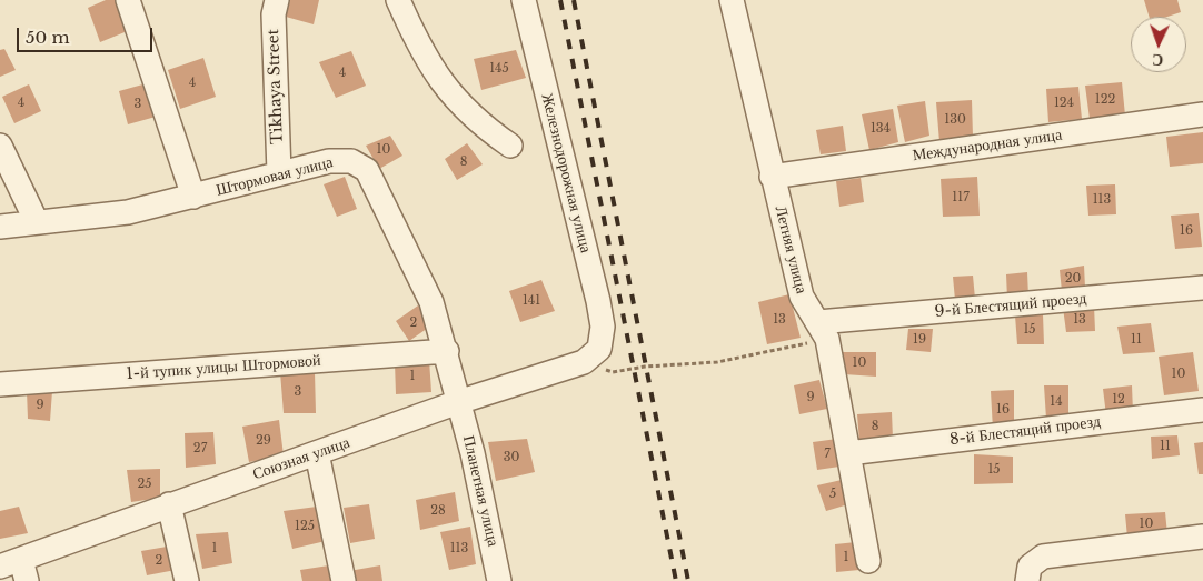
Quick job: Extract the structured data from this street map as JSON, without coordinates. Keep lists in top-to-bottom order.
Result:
{
  "streets": {
    "street": [
      "Tikhaya Street",
      "Международная улица",
      "Железнодорожная улица",
      "Штормовая улица",
      "Летняя улица",
      "9-й Блестящий проезд",
      "1-й тупик улицы Штормовой",
      "8-й Блестящий проезд",
      "Союзная улица",
      "Планетная улица"
    ]
  },
  "crossings": [
    ["Tikhaya Street", "Штормовая улица"],
    ["Международная улица", "Летняя улица"],
    ["Железнодорожная улица", "Союзная улица"],
    ["Штормовая улица", "1-й тупик улицы Штормовой"],
    ["Штормовая улица", "Союзная улица"],
    ["Штормовая улица", "Планетная улица"],
    ["Летняя улица", "9-й Блестящий проезд"],
    ["Летняя улица", "8-й Блестящий проезд"],
    ["Союзная улица", "Планетная улица"]
  ],
  "house_numbers": [
    "145",
    "4",
    "4",
    "122",
    "4",
    "124",
    "3",
    "130",
    "134",
    "10",
    "8",
    "117",
    "113",
    "16",
    "20",
    "141",
    "13",
    "13",
    "2",
    "15",
    "19",
    "11",
    "10",
    "10",
    "1",
    "3",
    "9",
    "12",
    "14",
    "9",
    "16",
    "8",
    "29",
    "11",
    "27",
    "7",
    "30",
    "15",
    "25",
    "5",
    "28",
    "10",
    "125",
    "1",
    "113",
    "1",
    "2"
  ],
  "scale_bar": "50 m",
  "north": "bottom"
}
